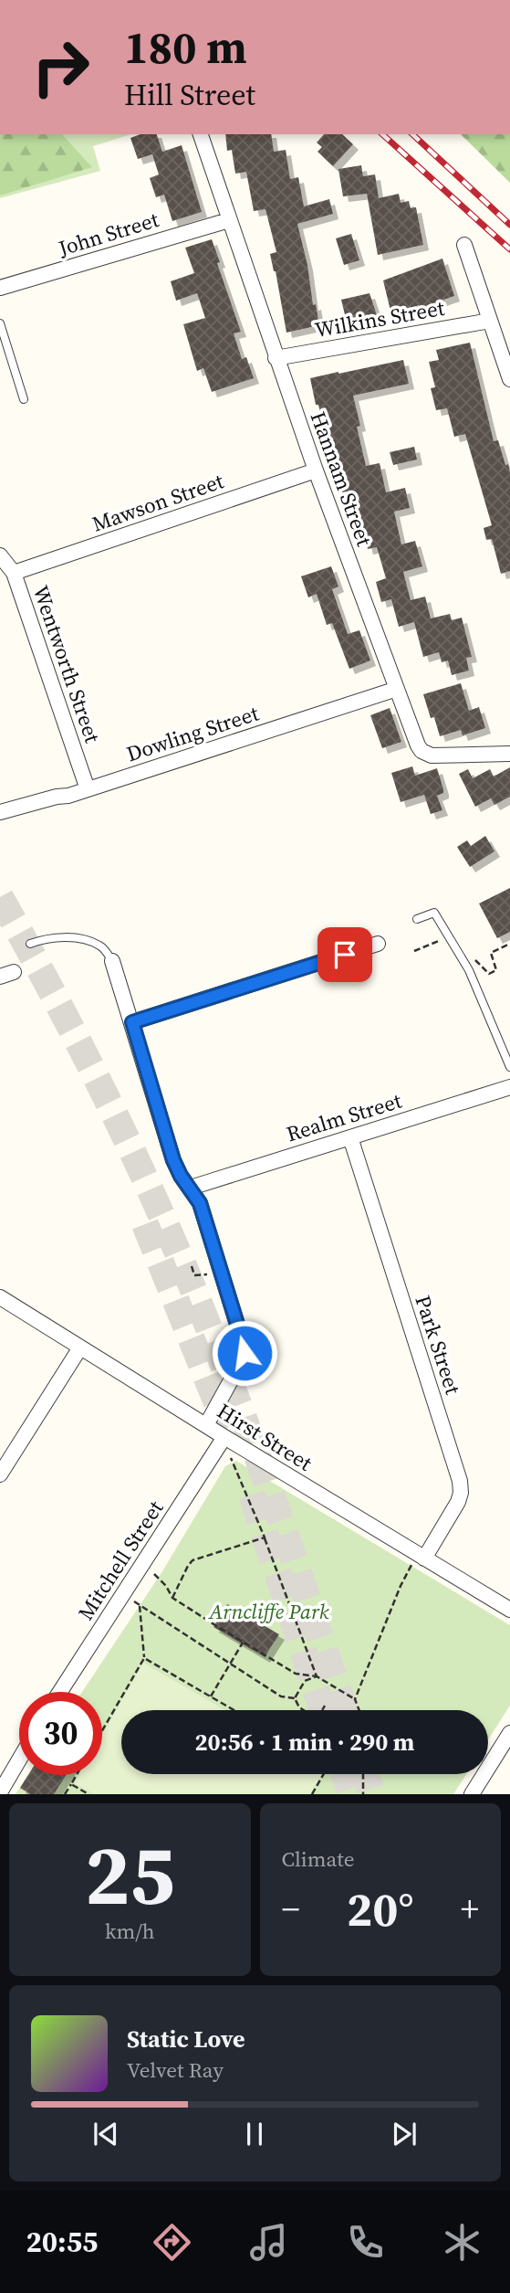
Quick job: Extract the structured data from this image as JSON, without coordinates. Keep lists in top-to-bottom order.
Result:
{
  "streets": {
    "street": [
      "John Street",
      "Wilkins Street",
      "Hannam Street",
      "Mawson Street",
      "Wentworth Street",
      "Dowling Street",
      "Realm Street",
      "Park Street",
      "Hirst Street",
      "Mitchell Street"
    ]
  },
  "crossings": [
    ["John Street", "Hannam Street"],
    ["Wilkins Street", "Hannam Street"],
    ["Hannam Street", "Mawson Street"],
    ["Hannam Street", "Dowling Street"],
    ["Mawson Street", "Wentworth Street"],
    ["Wentworth Street", "Dowling Street"],
    ["Realm Street", "Park Street"],
    ["Park Street", "Hirst Street"],
    ["Hirst Street", "Mitchell Street"]
  ],
  "parks": ["Arncliffe Park"],
  "page": {
    "turn": ["180 m", "Hill Street"],
    "limit": "30",
    "trip": "20:56 · 1 min · 290 m",
    "tile": [
      ["25", "km/h"],
      "Climate"
    ],
    "heat": ["−", "20°", "+"],
    "song": ["Static Love", "Velvet Ray"],
    "tabs": "20:55"
  }
}
